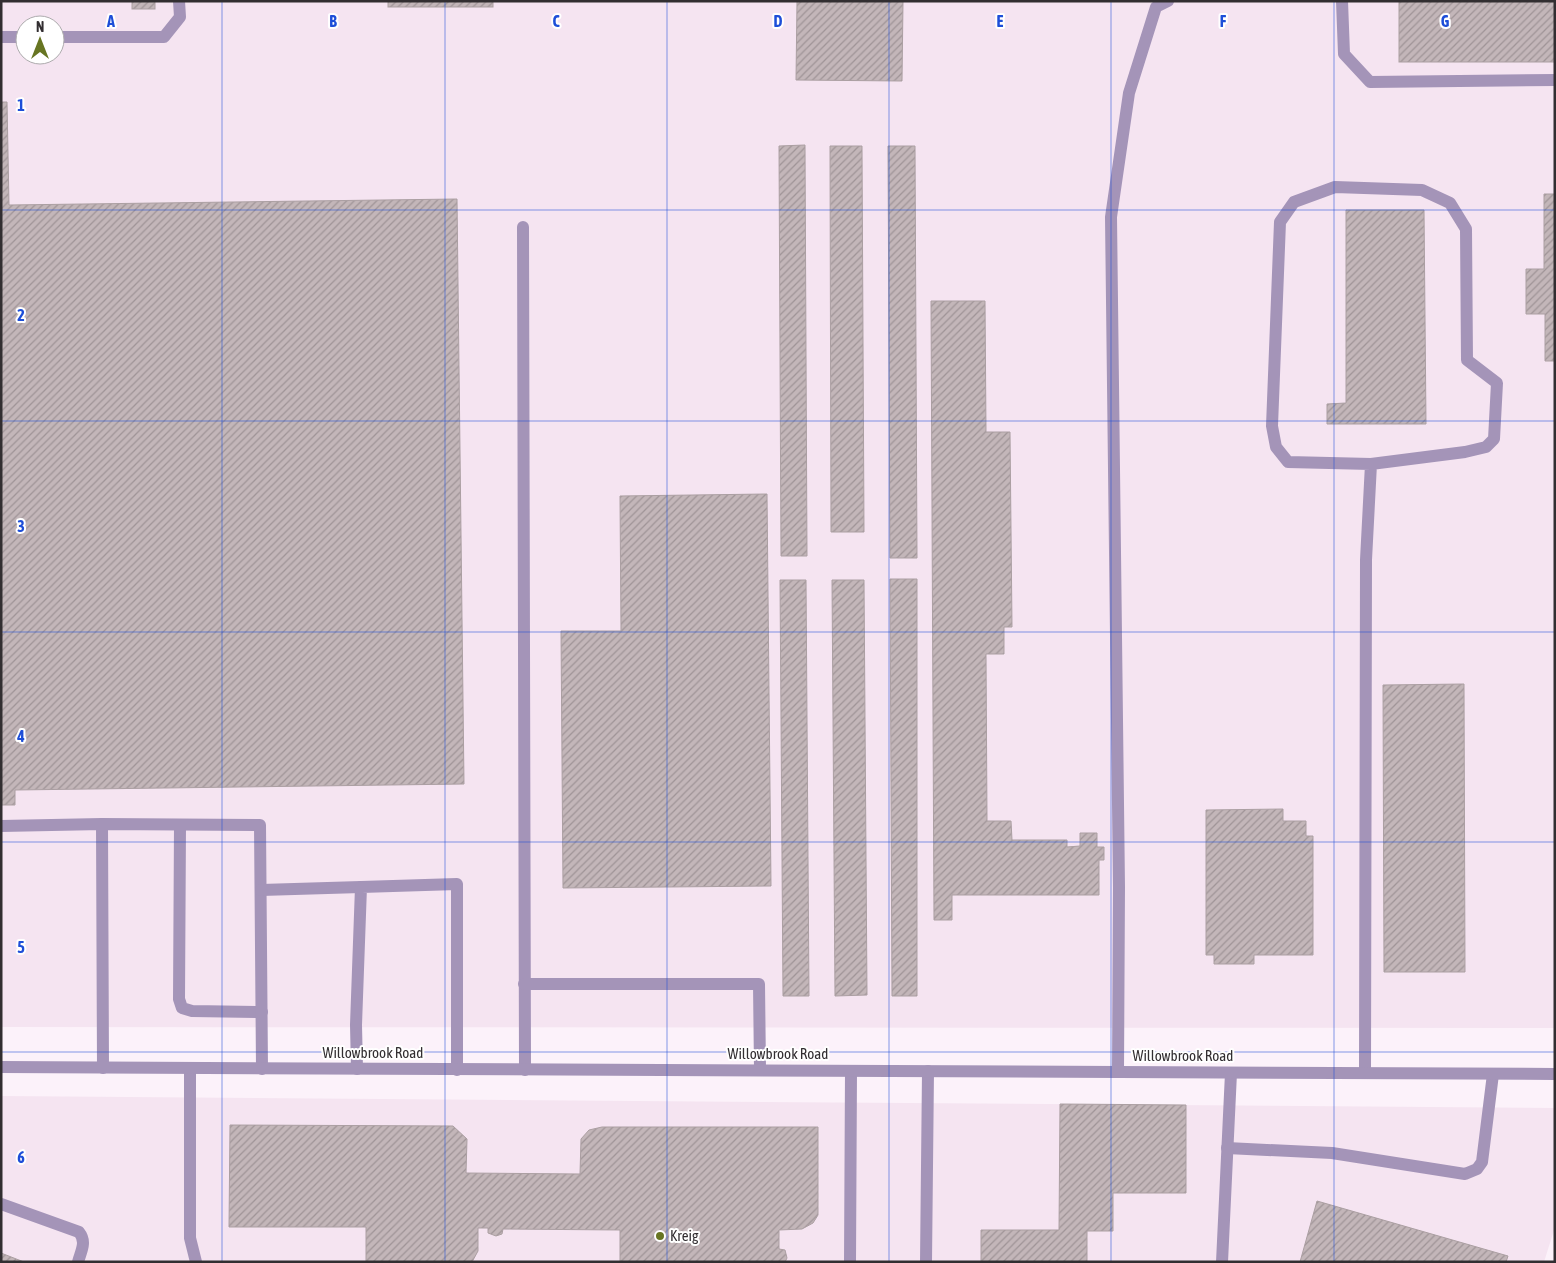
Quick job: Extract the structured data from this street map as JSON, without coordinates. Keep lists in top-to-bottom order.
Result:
{
  "streets": {
    "street": ["Willowbrook Road"]
  },
  "places": ["Kreig"],
  "north": "top",
  "grid": {
    "columns": [
      "A",
      "B",
      "C",
      "D",
      "E",
      "F",
      "G"
    ],
    "rows": [
      "1",
      "2",
      "3",
      "4",
      "5",
      "6"
    ]
  }
}
